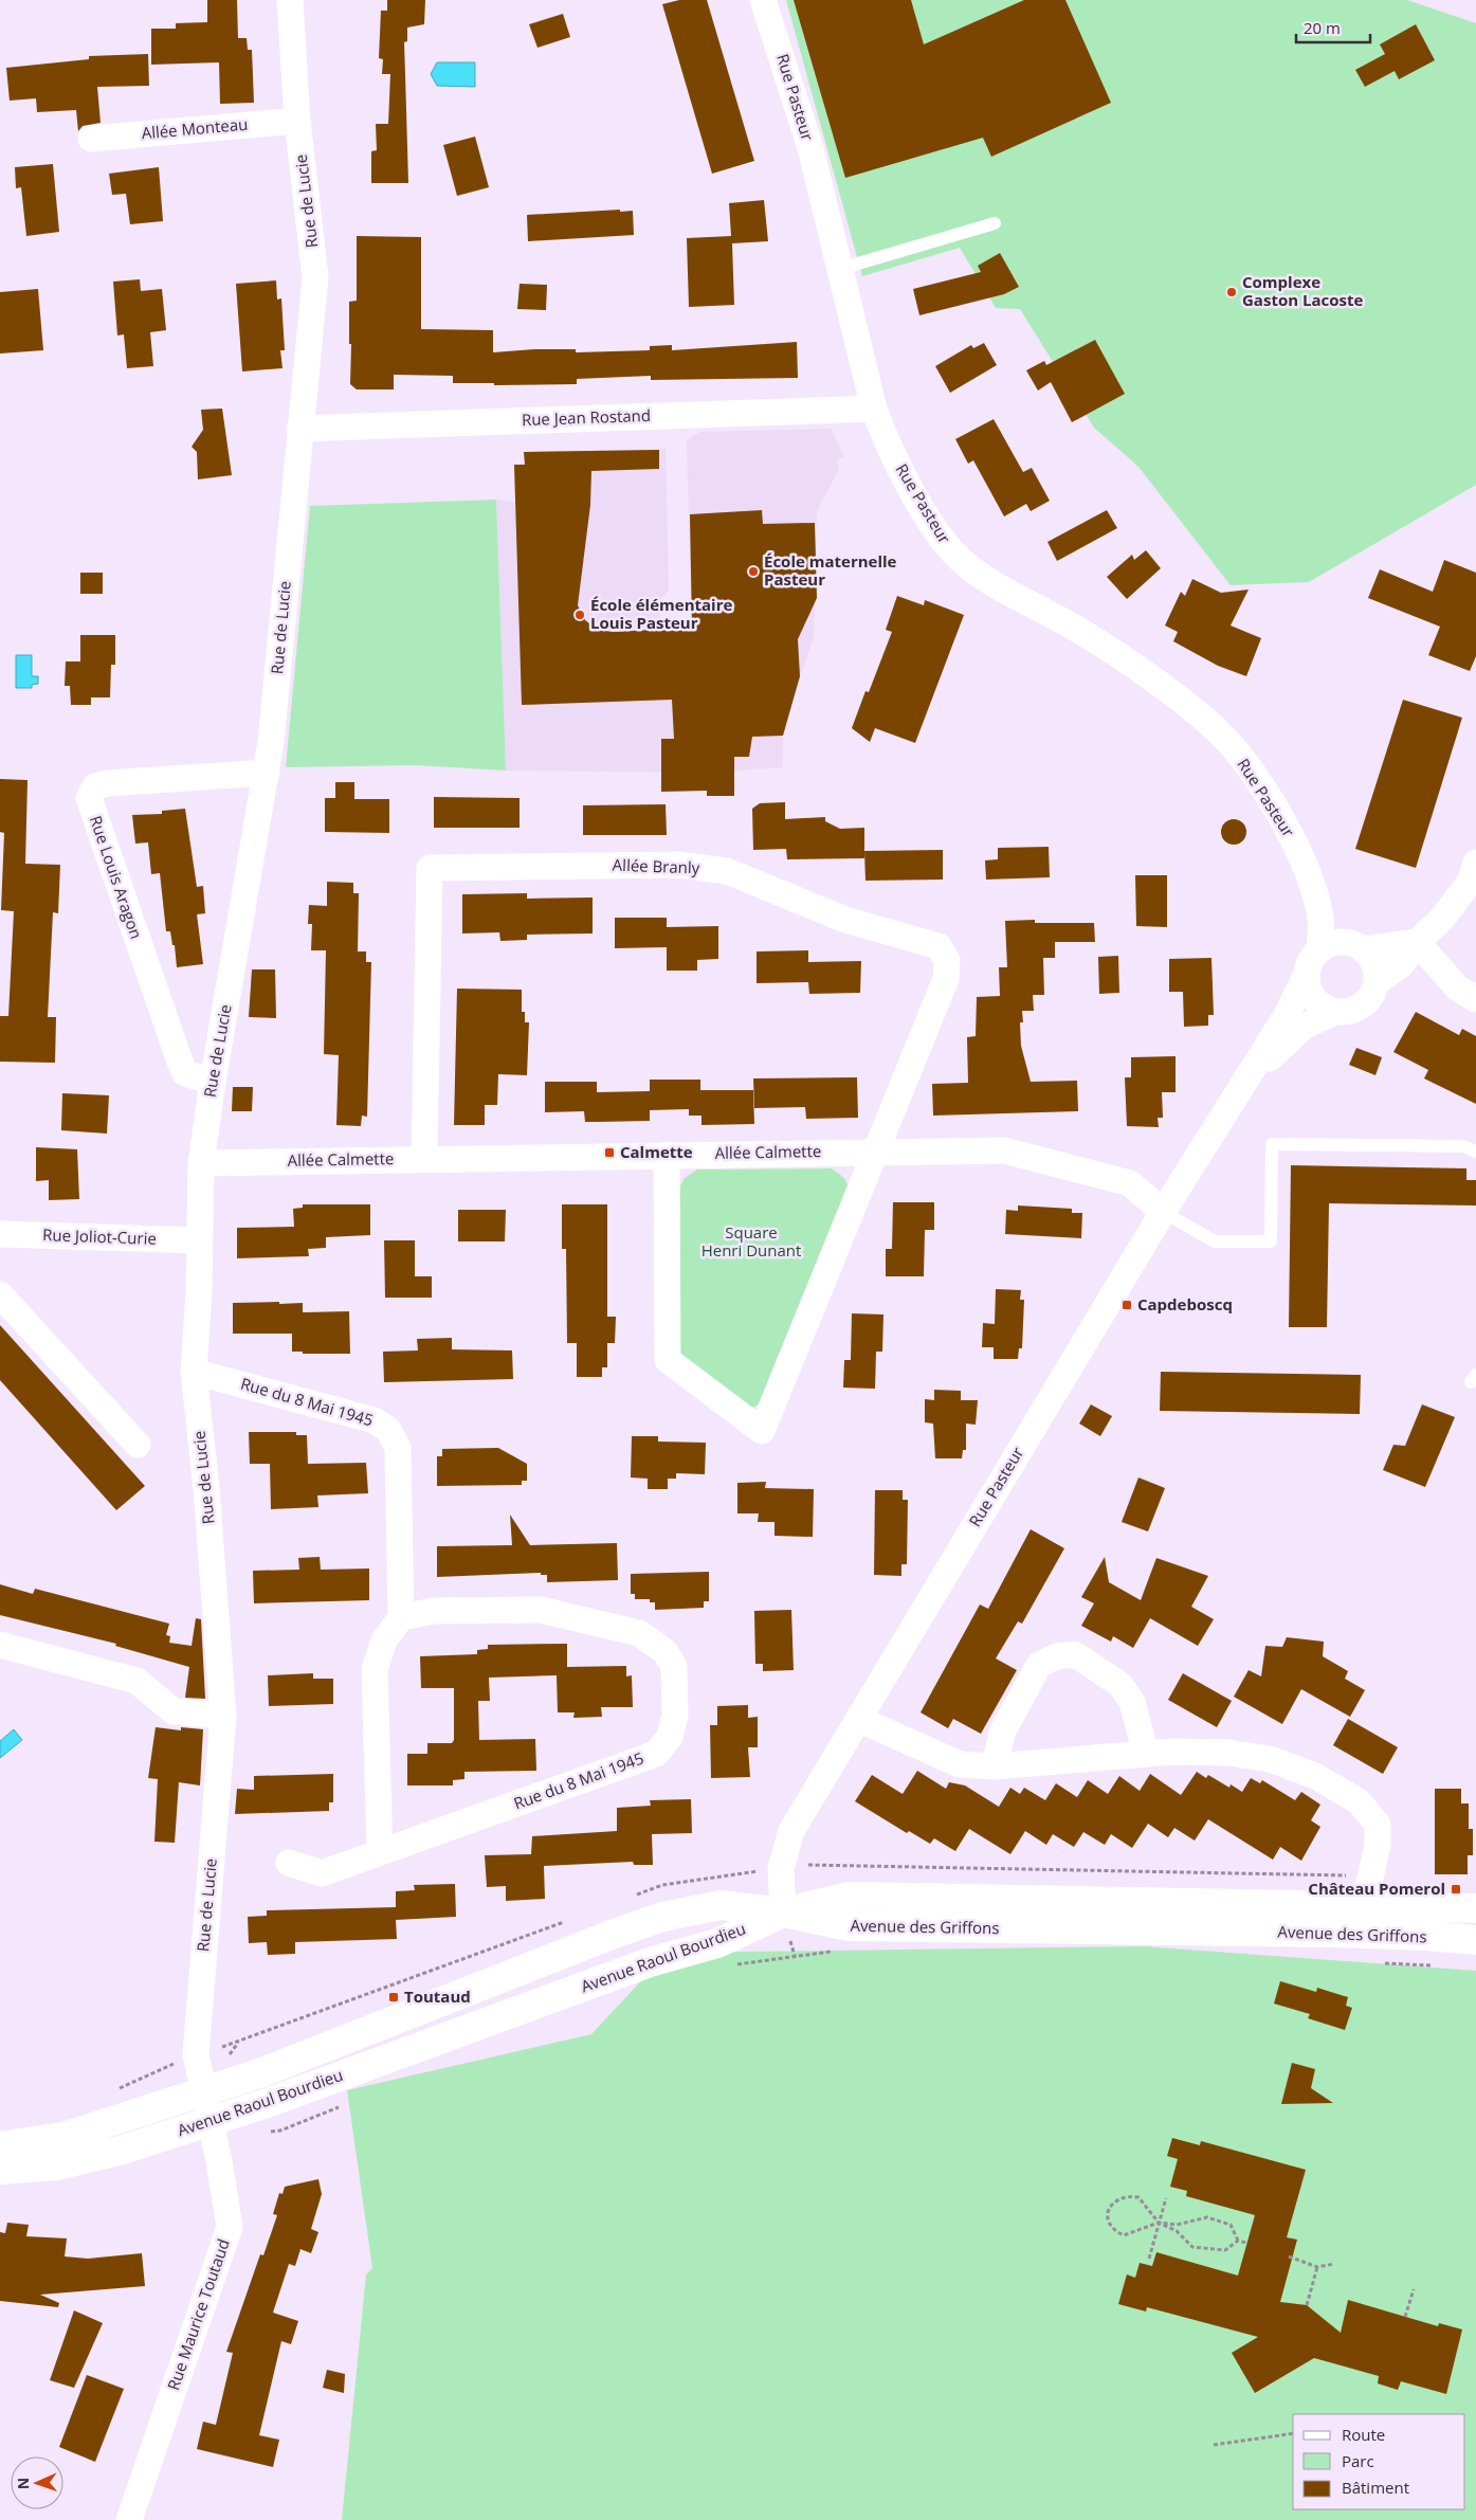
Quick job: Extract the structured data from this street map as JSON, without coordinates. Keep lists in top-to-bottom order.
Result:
{
  "streets": {
    "street": [
      "Rue Pasteur",
      "Allée Monteau",
      "Rue de Lucie",
      "Rue Jean Rostand",
      "Allée Branly",
      "Rue Louis Aragon",
      "Allée Calmette",
      "Rue Joliot-Curie",
      "Rue du 8 Mai 1945",
      "Avenue des Griffons",
      "Avenue Raoul Bourdieu",
      "Rue Maurice Toutaud"
    ]
  },
  "crossings": [
    ["Rue Pasteur", "Rue Jean Rostand"],
    ["Rue Pasteur", "Allée Calmette"],
    ["Rue Pasteur", "Avenue des Griffons"],
    ["Rue Pasteur", "Avenue Raoul Bourdieu"],
    ["Allée Monteau", "Rue de Lucie"],
    ["Rue de Lucie", "Rue Jean Rostand"],
    ["Rue de Lucie", "Rue Louis Aragon"],
    ["Rue de Lucie", "Allée Calmette"],
    ["Rue de Lucie", "Rue Joliot-Curie"],
    ["Rue de Lucie", "Rue du 8 Mai 1945"],
    ["Rue de Lucie", "Avenue Raoul Bourdieu"],
    ["Rue de Lucie", "Rue Maurice Toutaud"],
    ["Allée Branly", "Allée Calmette"],
    ["Avenue des Griffons", "Avenue Raoul Bourdieu"],
    ["Avenue Raoul Bourdieu", "Rue Maurice Toutaud"]
  ],
  "parks": ["Square Henri Dunant"],
  "places": {
    "other": ["Complexe Gaston Lacoste", "École maternelle Pasteur", "École élémentaire Louis Pasteur"],
    "transit": [
      "Calmette",
      "Capdeboscq",
      "Château Pomerol",
      "Toutaud"
    ]
  },
  "legend": ["Route", "Parc", "Bâtiment"],
  "scale_bar": "20 m",
  "north": "left"
}
